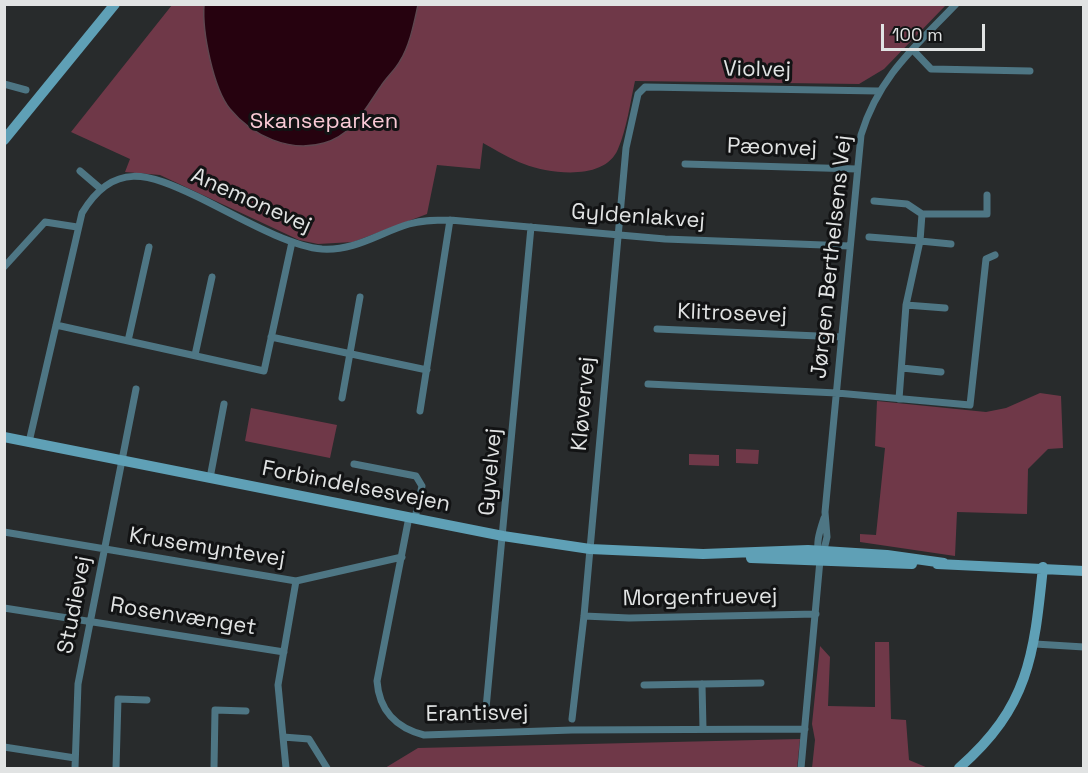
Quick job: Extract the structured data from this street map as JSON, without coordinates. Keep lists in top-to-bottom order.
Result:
{
  "streets": {
    "street": [
      "Violvej",
      "Pæonvej",
      "Anemonevej",
      "Gyldenlakvej",
      "Jørgen Berthelsens Vej",
      "Klitrosevej",
      "Kløvervej",
      "Gyvelvej",
      "Forbindelsesvejen",
      "Krusemyntevej",
      "Morgenfruevej",
      "Studievej",
      "Rosenvænget",
      "Erantisvej"
    ]
  },
  "crossings": [
    ["Violvej", "Jørgen Berthelsens Vej"],
    ["Violvej", "Kløvervej"],
    ["Pæonvej", "Jørgen Berthelsens Vej"],
    ["Anemonevej", "Gyldenlakvej"],
    ["Gyldenlakvej", "Jørgen Berthelsens Vej"],
    ["Gyldenlakvej", "Kløvervej"],
    ["Gyldenlakvej", "Gyvelvej"],
    ["Jørgen Berthelsens Vej", "Klitrosevej"],
    ["Jørgen Berthelsens Vej", "Forbindelsesvejen"],
    ["Jørgen Berthelsens Vej", "Morgenfruevej"],
    ["Jørgen Berthelsens Vej", "Erantisvej"],
    ["Kløvervej", "Forbindelsesvejen"],
    ["Kløvervej", "Morgenfruevej"],
    ["Gyvelvej", "Forbindelsesvejen"],
    ["Forbindelsesvejen", "Studievej"],
    ["Forbindelsesvejen", "Erantisvej"],
    ["Krusemyntevej", "Studievej"],
    ["Krusemyntevej", "Erantisvej"],
    ["Studievej", "Rosenvænget"]
  ],
  "parks": ["Skanseparken"],
  "scale_bar": "100 m"
}
